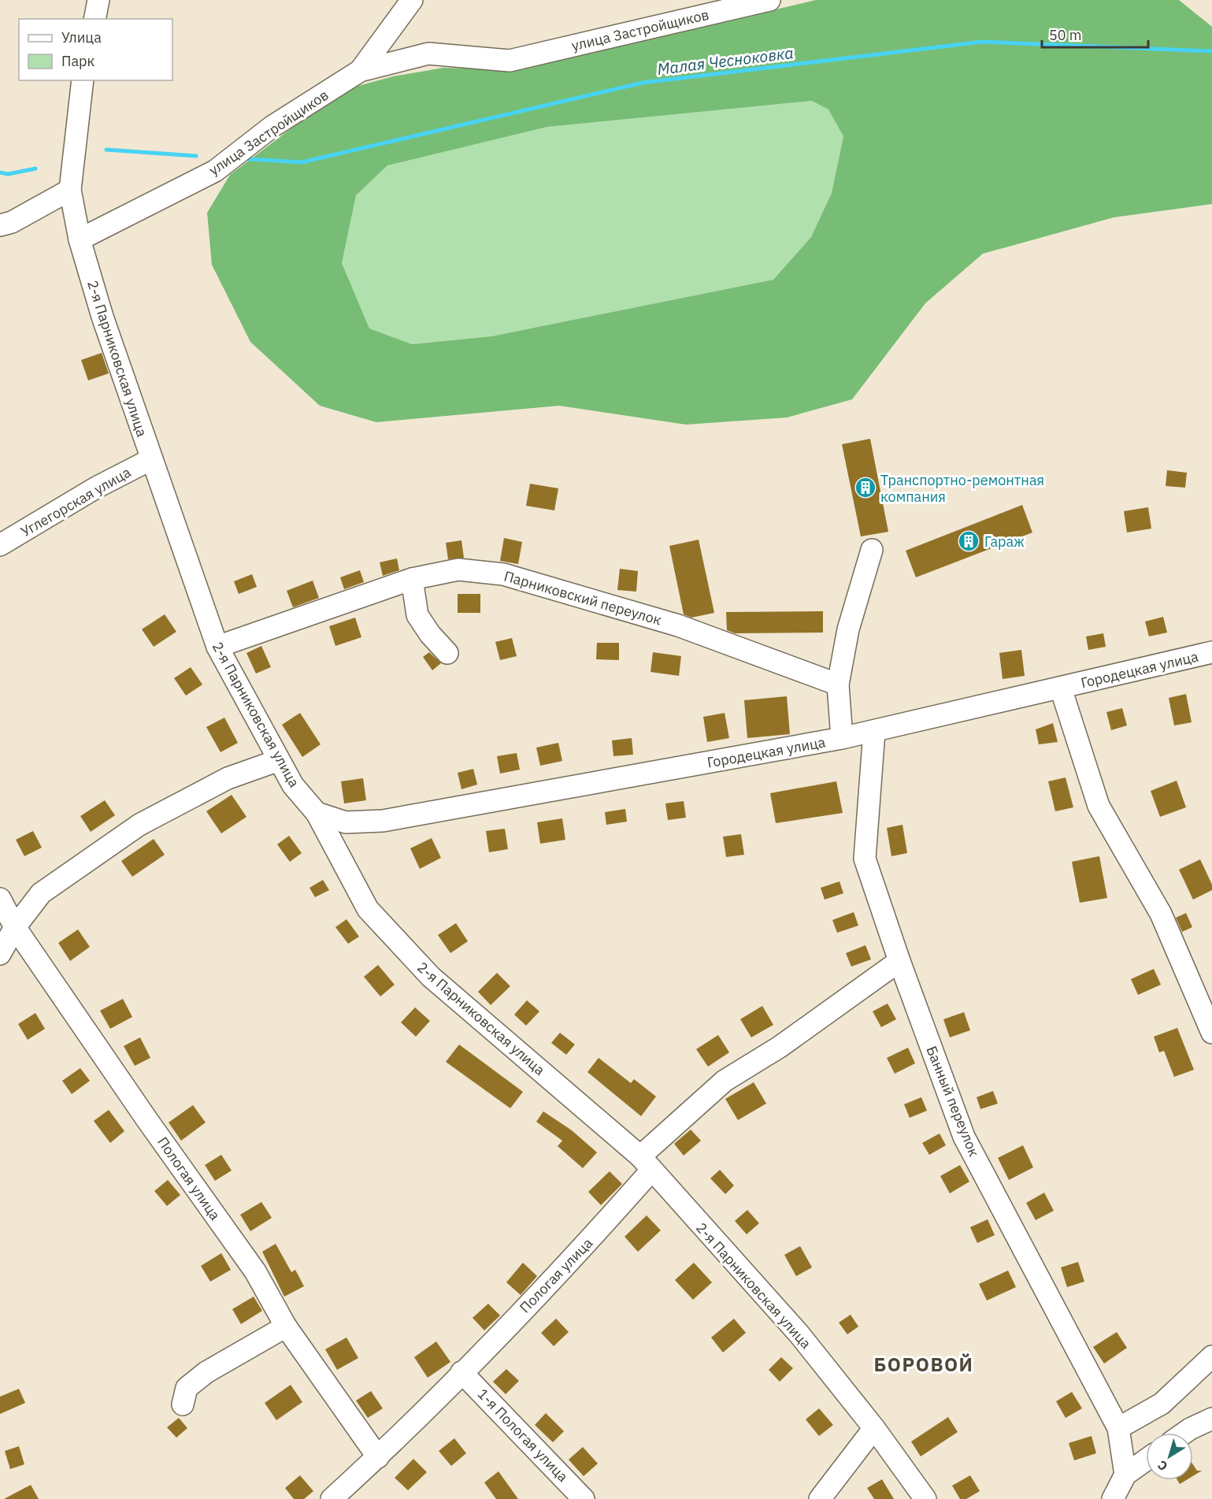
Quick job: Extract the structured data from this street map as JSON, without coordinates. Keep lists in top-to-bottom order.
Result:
{
  "streets": {
    "street": [
      "улица Застройщиков",
      "2-я Парниковская улица",
      "Углегорская улица",
      "Парниковский переулок",
      "Городецкая улица",
      "Банный переулок",
      "Пологая улица",
      "1-я Пологая улица"
    ]
  },
  "crossings": [
    ["улица Застройщиков", "2-я Парниковская улица"],
    ["2-я Парниковская улица", "Углегорская улица"],
    ["2-я Парниковская улица", "Парниковский переулок"],
    ["2-я Парниковская улица", "Городецкая улица"],
    ["2-я Парниковская улица", "Пологая улица"],
    ["Городецкая улица", "Банный переулок"],
    ["Банный переулок", "Пологая улица"],
    ["Пологая улица", "1-я Пологая улица"]
  ],
  "districts": ["БОРОВОЙ"],
  "water": ["Малая Чесноковка"],
  "places": {
    "building": ["Транспортно-ремонтная компания", "Гараж"]
  },
  "legend": ["Улица", "Парк"],
  "scale_bar": "50 m",
  "north": "bottom left"
}
